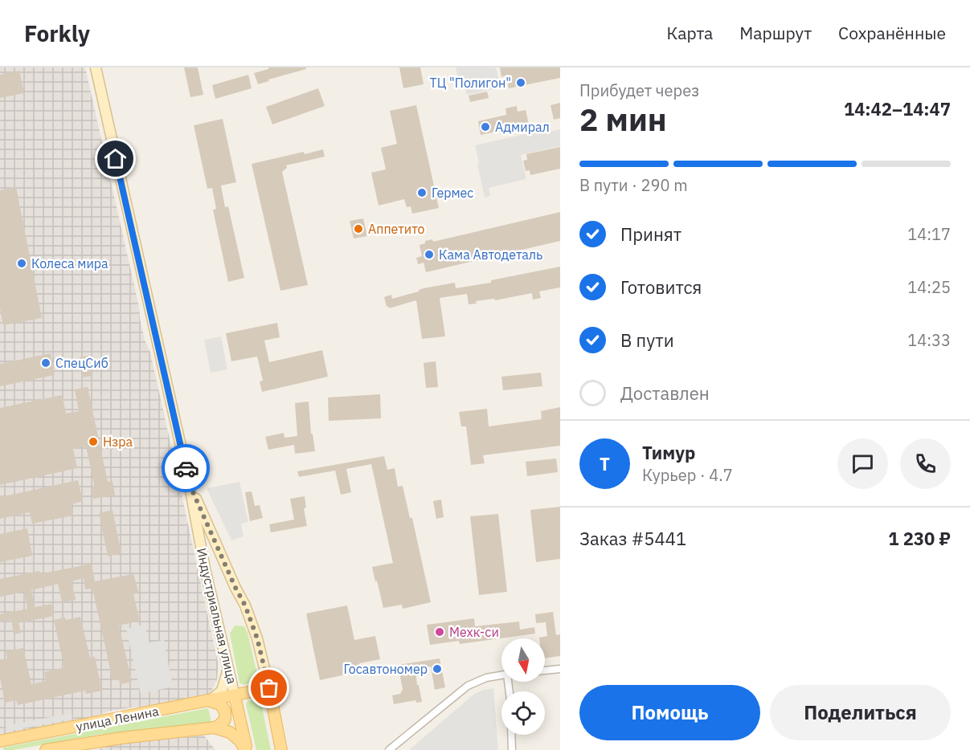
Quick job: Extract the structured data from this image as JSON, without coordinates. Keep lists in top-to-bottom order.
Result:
{
  "streets": {
    "main road": ["Индустриальная улица", "улица Ленина"]
  },
  "crossings": [
    ["Индустриальная улица", "улица Ленина"]
  ],
  "places": [
    "ТЦ \"Полигон\"",
    "Адмирал",
    "Гермес",
    "Аппетито",
    "Кама Автодеталь",
    "Колеса мира",
    "СпецСиб",
    "Нзра",
    "Мехк-си",
    "Госавтономер"
  ],
  "north": "bottom",
  "page": {
    "header": "Forkly",
    "nav": ["Карта", "Маршрут", "Сохранённые"],
    "heading": ["2 мин", "Прибудет через", "14:42–14:47"],
    "panel": [
      "Тимур",
      "Курьер · 4.7",
      "Заказ #5441",
      "1 230 ₽"
    ],
    "bar": "В пути · 290 m",
    "list": [
      ["Принят", "14:17"],
      ["Готовится", "14:25"],
      ["В пути", "14:33"],
      "Доставлен"
    ],
    "round": "Т",
    "buttons": ["Помощь", "Поделиться"]
  }
}
